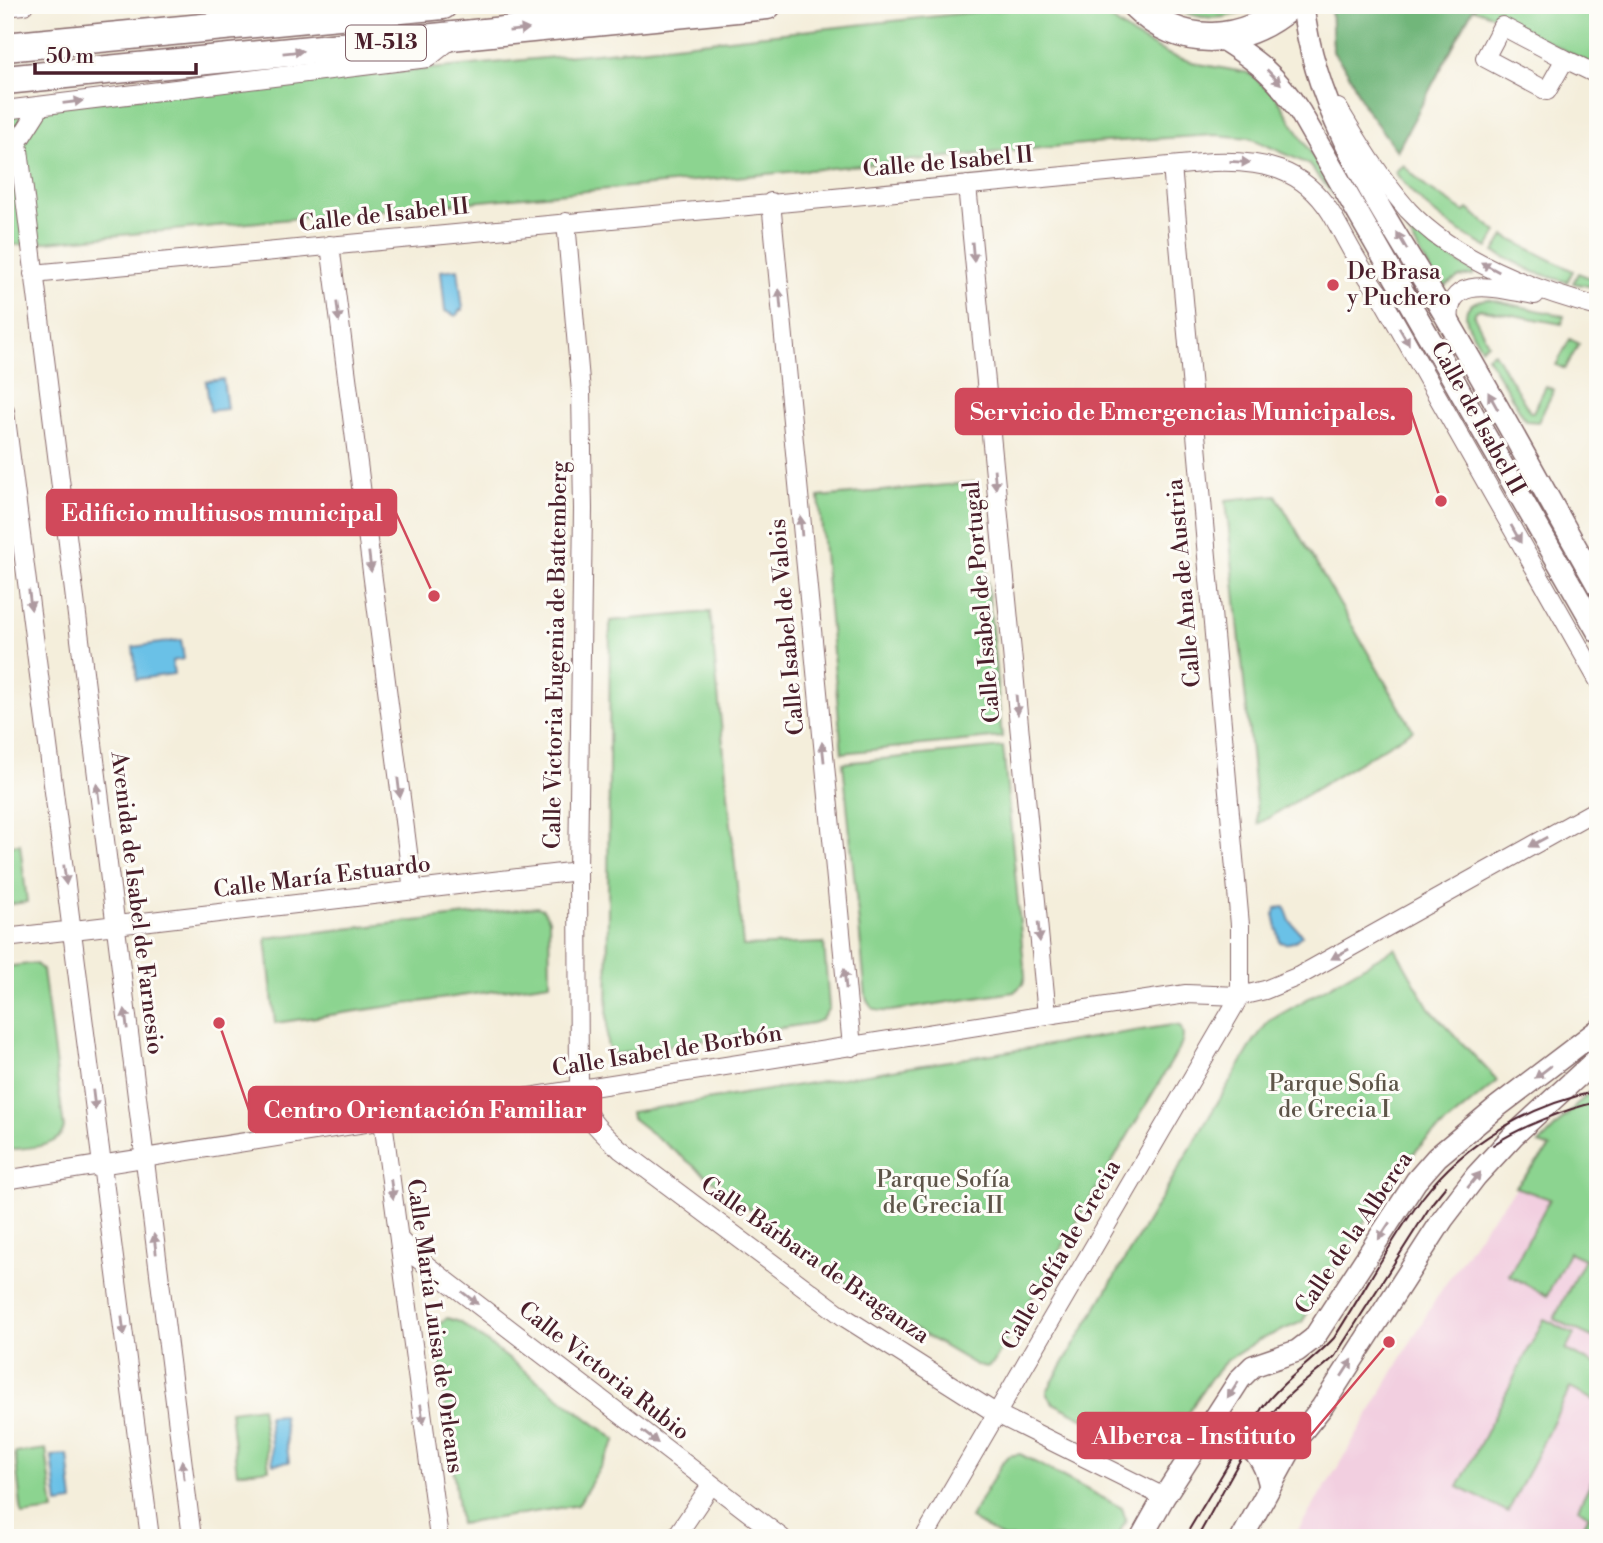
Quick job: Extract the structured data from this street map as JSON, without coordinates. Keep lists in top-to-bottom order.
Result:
{
  "streets": {
    "main road": ["M-513"],
    "street": [
      "Calle de Isabel II",
      "Calle Ana de Austria",
      "Calle Isabel de Portugal",
      "Calle Isabel de Valois",
      "Calle Victoria Eugenia de Battemberg",
      "Calle María Estuardo",
      "Avenida de Isabel de Farnesio",
      "Calle Isabel de Borbón",
      "Calle de la Alberca",
      "Calle Sofía de Grecia",
      "Calle Bárbara de Braganza",
      "Calle María Luisa de Orleans",
      "Calle Victoria Rubio"
    ]
  },
  "crossings": [
    ["Calle de Isabel II", "Calle Ana de Austria"],
    ["Calle de Isabel II", "Calle Isabel de Portugal"],
    ["Calle de Isabel II", "Calle Isabel de Valois"],
    ["Calle de Isabel II", "Calle Victoria Eugenia de Battemberg"],
    ["Calle de Isabel II", "Avenida de Isabel de Farnesio"],
    ["Calle Ana de Austria", "Calle Isabel de Borbón"],
    ["Calle Ana de Austria", "Calle Sofía de Grecia"],
    ["Calle Isabel de Portugal", "Calle Isabel de Borbón"],
    ["Calle Isabel de Valois", "Calle Isabel de Borbón"],
    ["Calle Victoria Eugenia de Battemberg", "Calle María Estuardo"],
    ["Calle Victoria Eugenia de Battemberg", "Calle Isabel de Borbón"],
    ["Calle Victoria Eugenia de Battemberg", "Calle Bárbara de Braganza"],
    ["Calle María Estuardo", "Avenida de Isabel de Farnesio"],
    ["Avenida de Isabel de Farnesio", "Calle Isabel de Borbón"],
    ["Calle Isabel de Borbón", "Calle Sofía de Grecia"],
    ["Calle Isabel de Borbón", "Calle Bárbara de Braganza"],
    ["Calle Isabel de Borbón", "Calle María Luisa de Orleans"],
    ["Calle de la Alberca", "Calle Bárbara de Braganza"],
    ["Calle Sofía de Grecia", "Calle Bárbara de Braganza"],
    ["Calle María Luisa de Orleans", "Calle Victoria Rubio"]
  ],
  "one_way": [
    "Calle Isabel de Portugal",
    "Calle Isabel de Valois",
    "Calle María Luisa de Orleans",
    "Calle Victoria Rubio"
  ],
  "parks": ["Parque Sofia de Grecia I", "Parque Sofía de Grecia II"],
  "places": [
    "De Brasa y Puchero",
    "Servicio de Emergencias Municipales.",
    "Edificio multiusos municipal",
    "Centro Orientación Familiar",
    "Alberca - Instituto"
  ],
  "scale_bar": "50 m"
}
